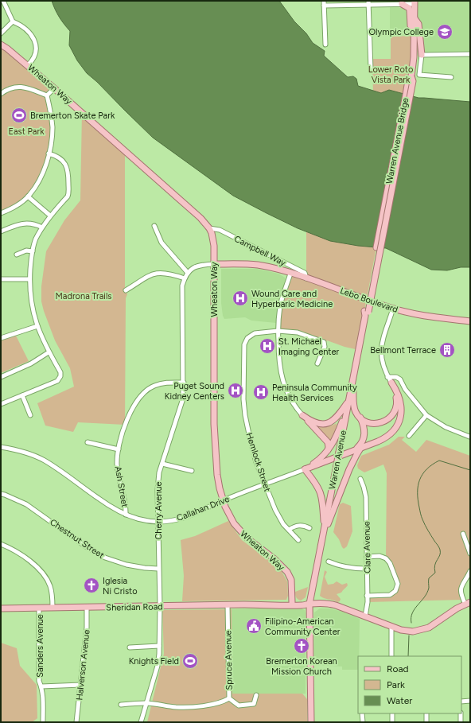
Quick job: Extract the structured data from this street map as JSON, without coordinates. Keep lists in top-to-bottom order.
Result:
{
  "streets": {
    "main road": [
      "Wheaton Way",
      "Warren Avenue Bridge",
      "Lebo Boulevard",
      "Warren Avenue",
      "Sheridan Road"
    ],
    "street": [
      "Campbell Way",
      "Hemlock Street",
      "Ash Street",
      "Callahan Drive",
      "Cherry Avenue",
      "Chestnut Street",
      "Clare Avenue",
      "Sanders Avenue",
      "Spruce Avenue",
      "Halverson Avenue"
    ]
  },
  "crossings": [
    ["Wheaton Way", "Campbell Way"],
    ["Wheaton Way", "Lebo Boulevard"],
    ["Wheaton Way", "Callahan Drive"],
    ["Wheaton Way", "Cherry Avenue"],
    ["Wheaton Way", "Sheridan Road"],
    ["Warren Avenue Bridge", "Warren Avenue"],
    ["Campbell Way", "Lebo Boulevard"],
    ["Lebo Boulevard", "Cherry Avenue"],
    ["Warren Avenue", "Sheridan Road"],
    ["Hemlock Street", "Callahan Drive"],
    ["Ash Street", "Callahan Drive"],
    ["Ash Street", "Cherry Avenue"],
    ["Callahan Drive", "Cherry Avenue"],
    ["Cherry Avenue", "Chestnut Street"],
    ["Cherry Avenue", "Sheridan Road"],
    ["Clare Avenue", "Sheridan Road"],
    ["Sheridan Road", "Sanders Avenue"],
    ["Sheridan Road", "Spruce Avenue"],
    ["Sheridan Road", "Halverson Avenue"]
  ],
  "parks": ["Lower Roto Vista Park", "East Park", "Madrona Trails"],
  "places": {
    "school or university": ["Olympic College"],
    "sports": ["Bremerton Skate Park", "Knights Field"],
    "hospital": [
      "Wound Care and Hyperbaric Medicine",
      "St. Michael Imaging Center",
      "Puget Sound Kidney Centers",
      "Peninsula Community Health Services"
    ],
    "building": ["Bellmont Terrace"],
    "church": ["Iglesia Ni Cristo", "Bremerton Korean Mission Church"],
    "public building": ["Filipino-American Community Center"]
  },
  "legend": ["Road", "Park", "Water"]
}
